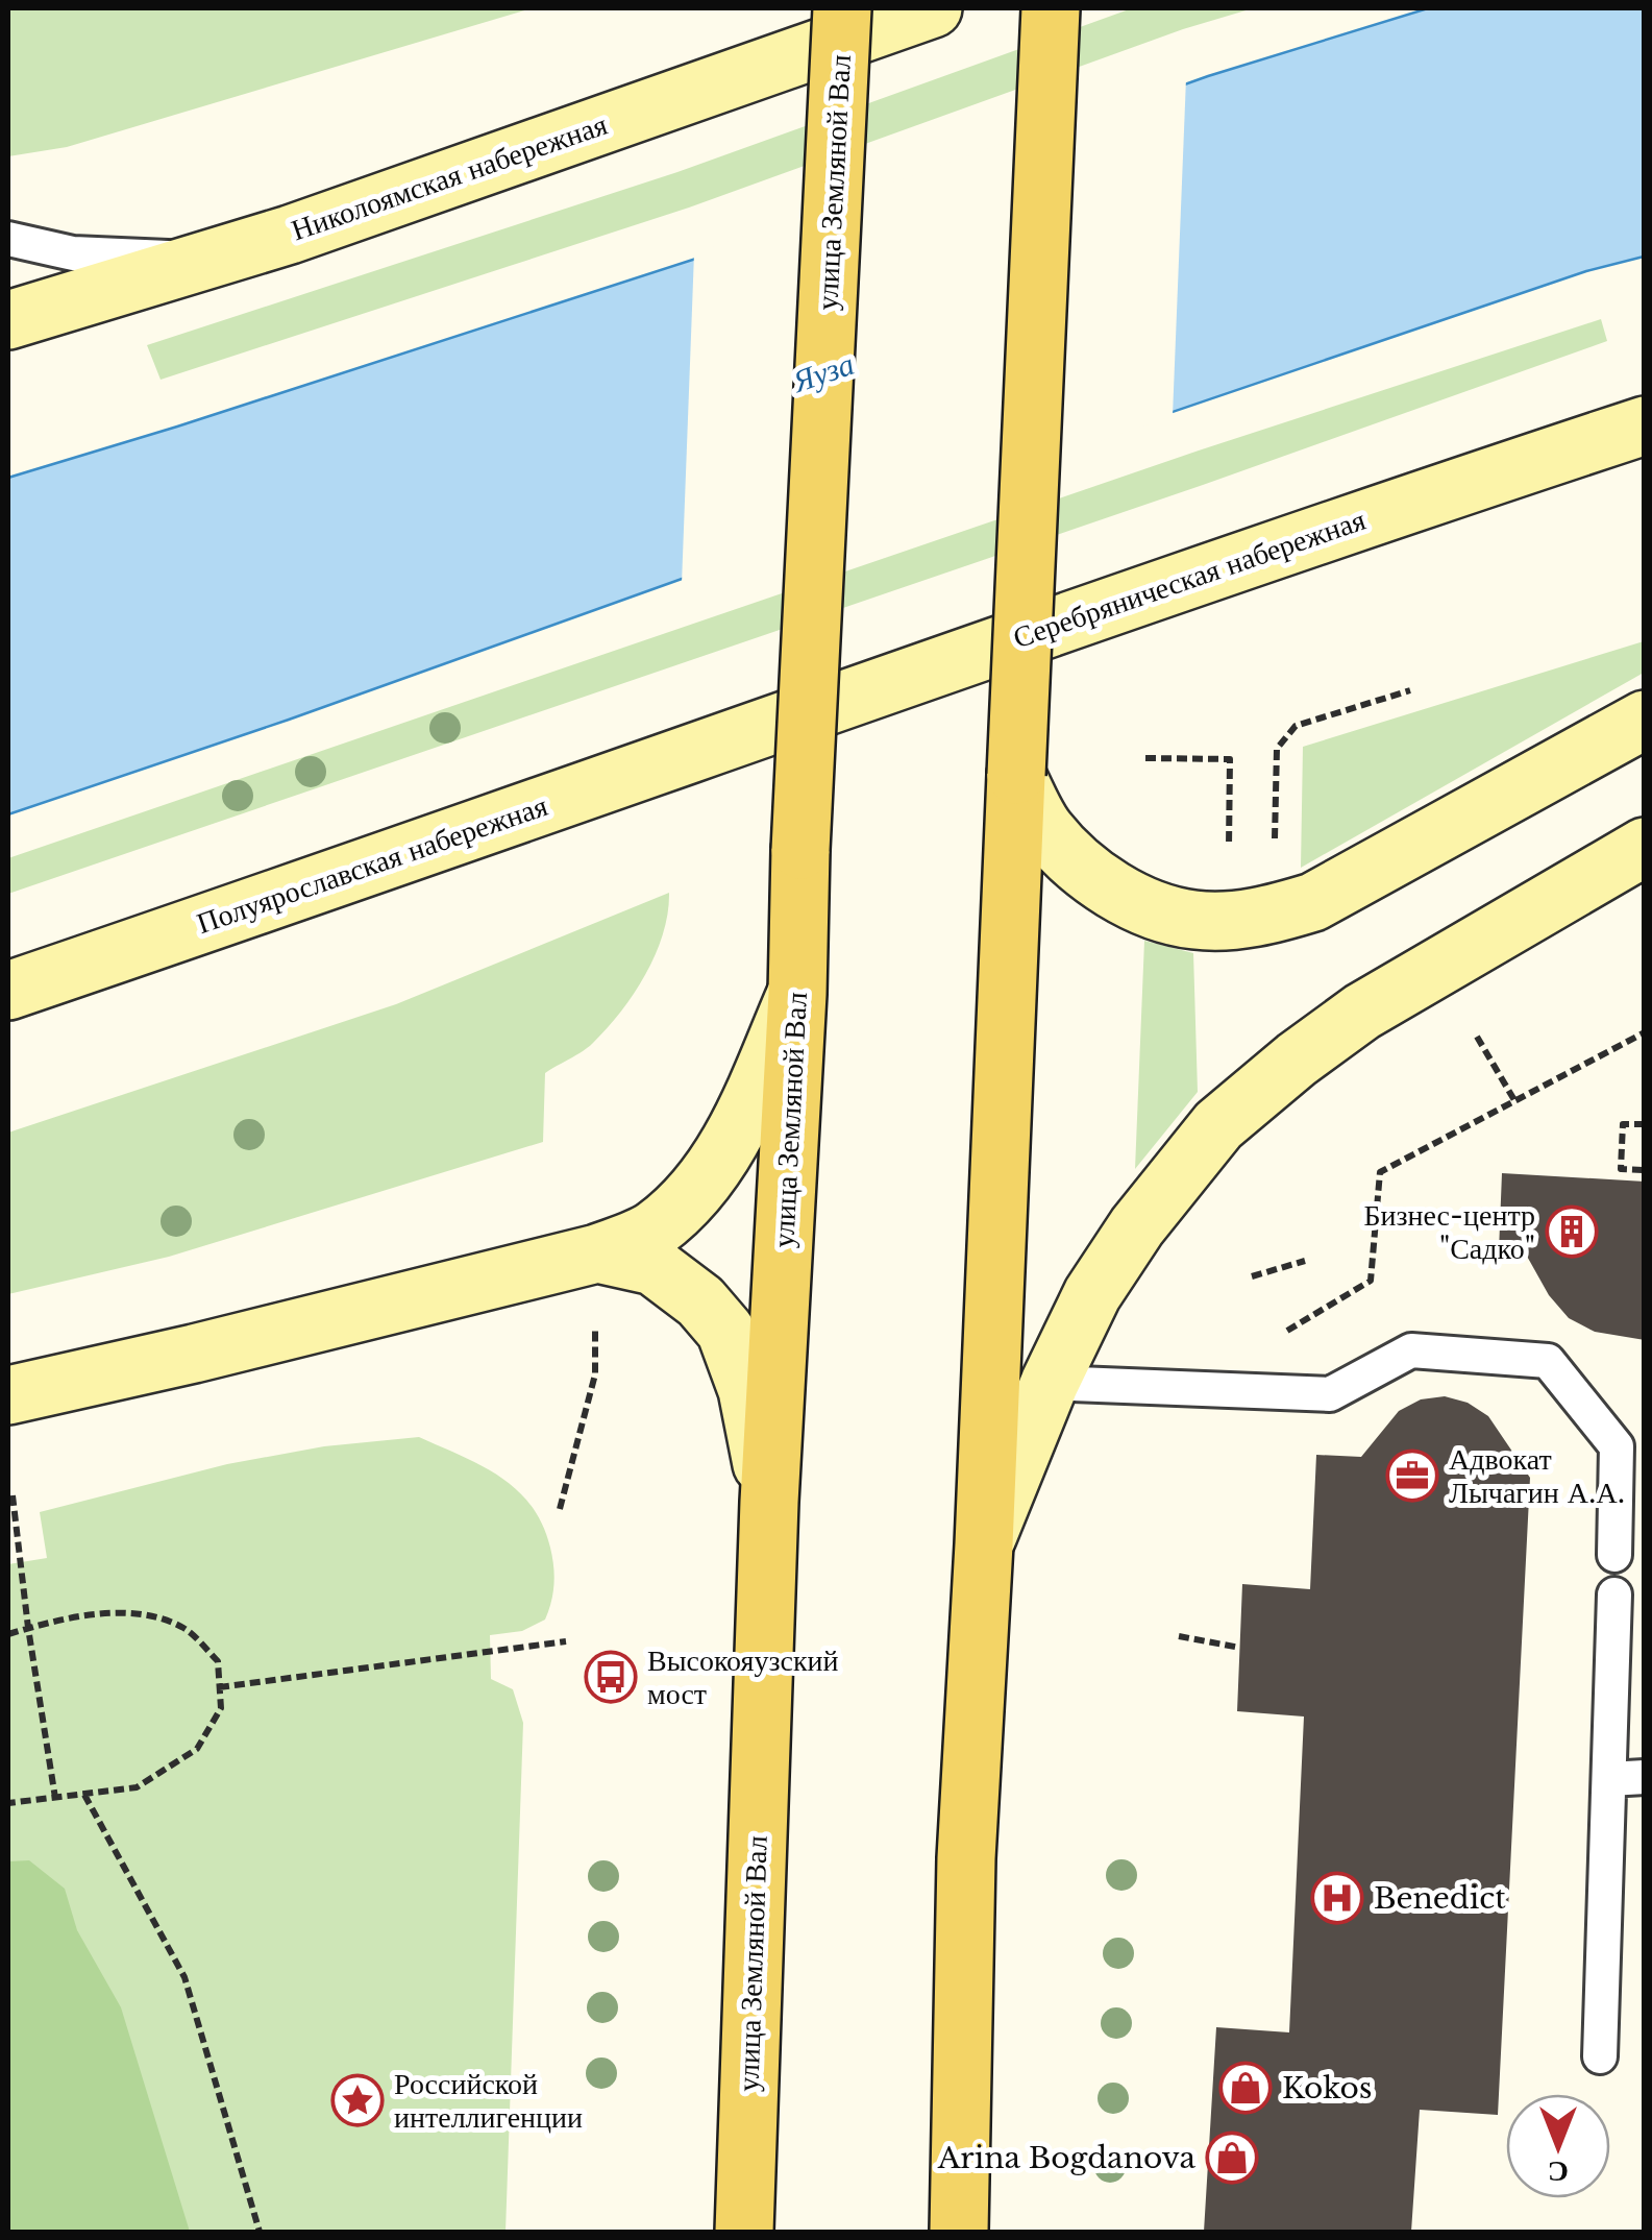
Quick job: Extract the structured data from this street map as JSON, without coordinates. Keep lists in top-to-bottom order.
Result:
{
  "streets": {
    "main road": [
      "Николоямская набережная",
      "улица Земляной Вал",
      "Серебряническая набережная",
      "Полуярославская набережная"
    ]
  },
  "crossings": [
    ["Николоямская набережная", "улица Земляной Вал"],
    ["Серебряническая набережная", "Полуярославская набережная"]
  ],
  "water": ["Яуза"],
  "places": {
    "building": ["Бизнес-центр \"Садко\""],
    "office": ["Адвокат Лычагин А.А."],
    "bus stop": ["Высокояузский мост"],
    "hospital": ["Benedict"],
    "shop": ["Kokos", "Arina Bogdanova"],
    "place": ["Российской интеллигенции"]
  },
  "north": "bottom"
}
